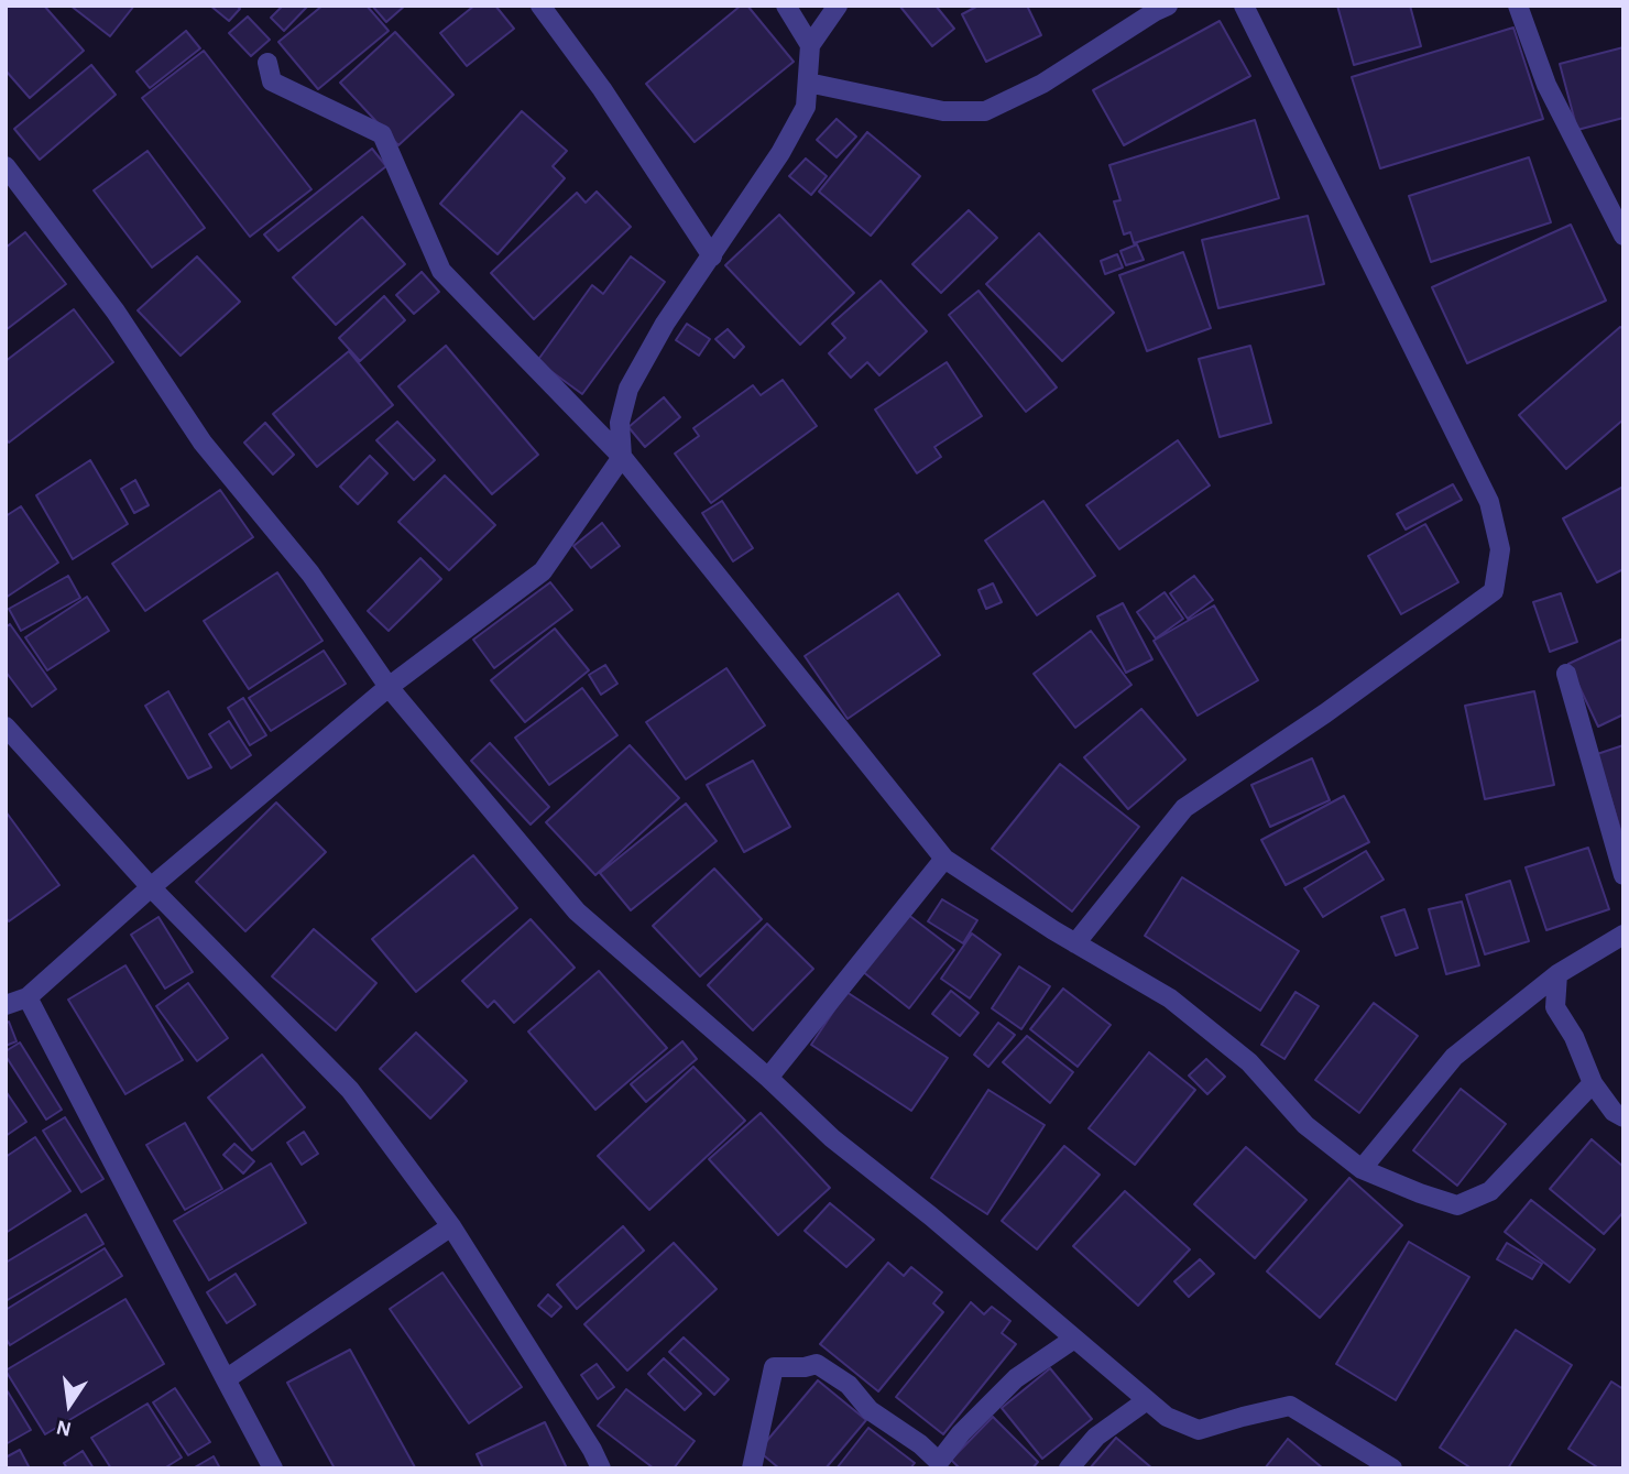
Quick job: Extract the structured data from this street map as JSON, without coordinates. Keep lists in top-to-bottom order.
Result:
{
  "north": "bottom"
}
